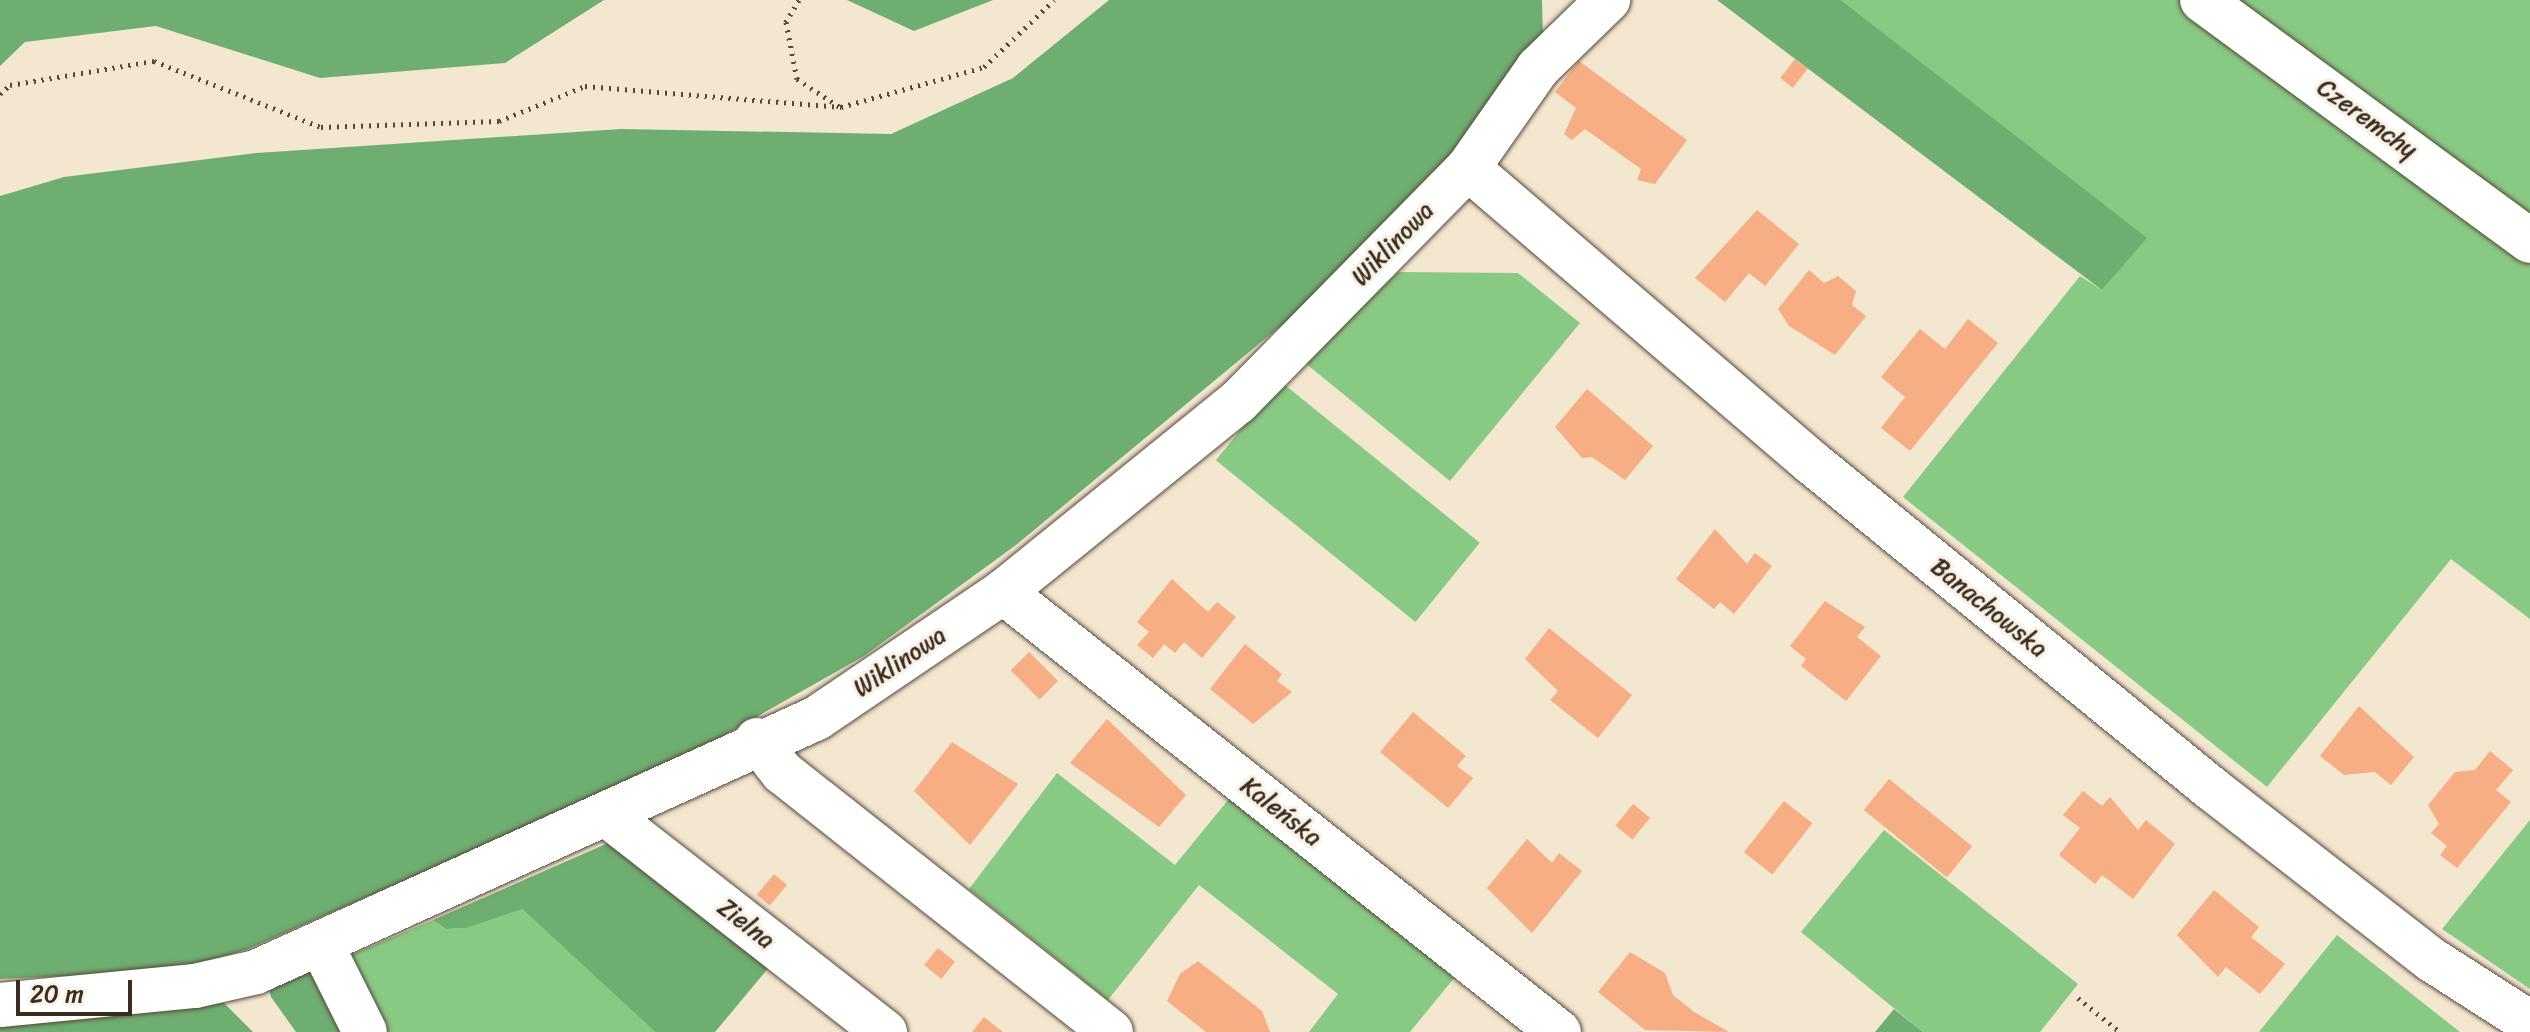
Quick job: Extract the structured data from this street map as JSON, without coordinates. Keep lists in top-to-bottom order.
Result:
{
  "streets": {
    "street": [
      "Czeremchy",
      "Wiklinowa",
      "Banachowska",
      "Kaleńska",
      "Zielna"
    ]
  },
  "crossings": [
    ["Wiklinowa", "Banachowska"],
    ["Wiklinowa", "Kaleńska"],
    ["Wiklinowa", "Zielna"]
  ],
  "scale_bar": "20 m"
}
